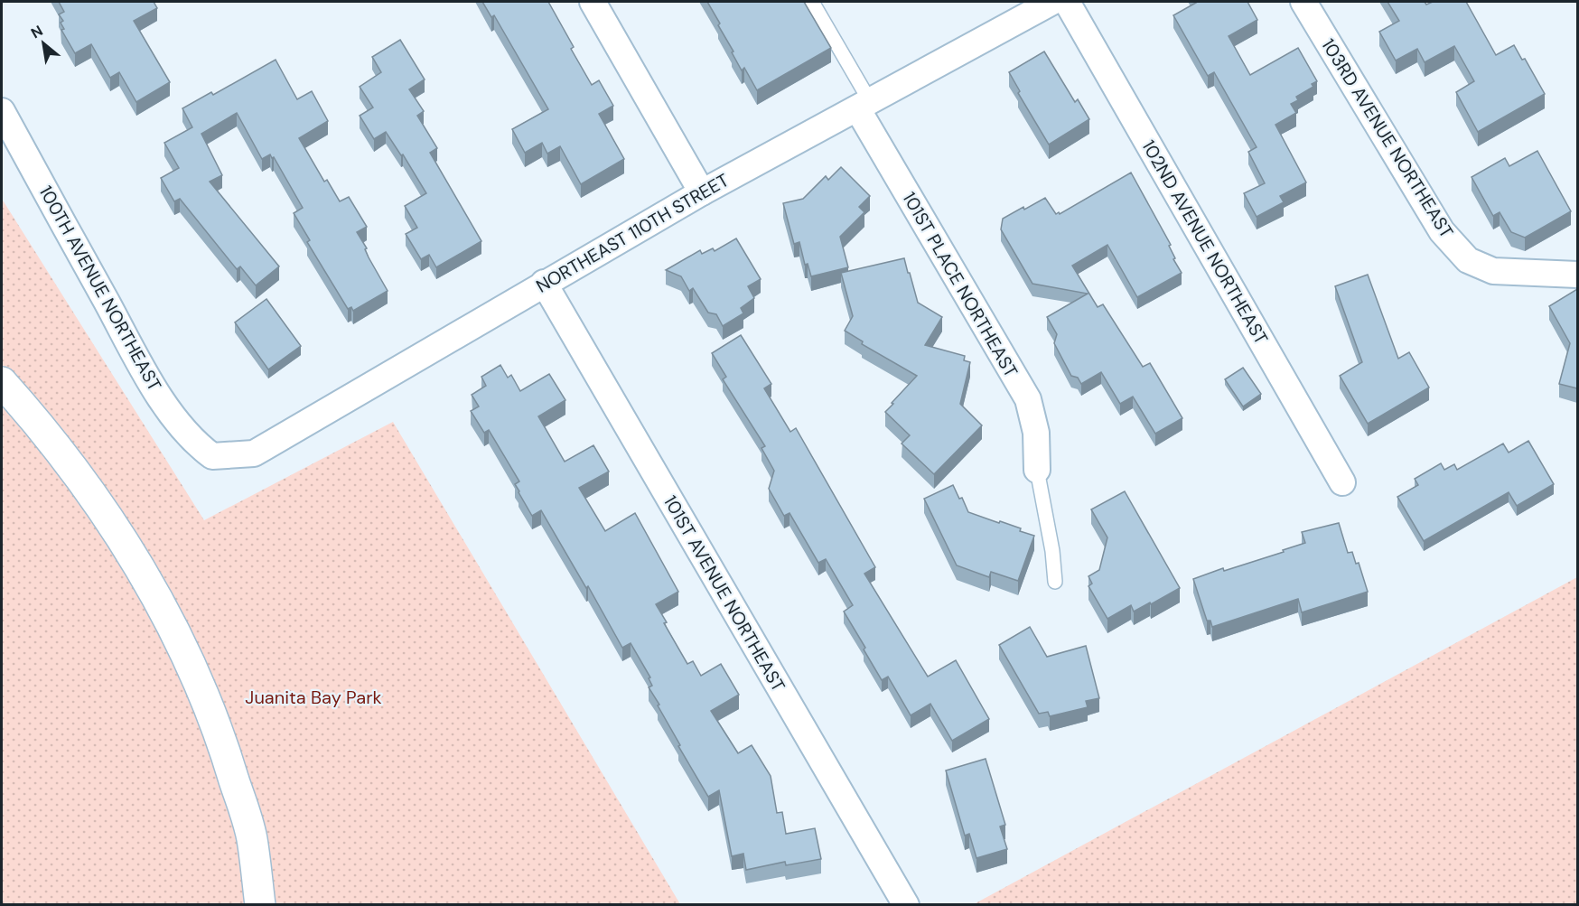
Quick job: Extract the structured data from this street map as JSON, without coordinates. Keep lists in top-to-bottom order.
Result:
{
  "streets": {
    "street": [
      "103RD AVENUE NORTHEAST",
      "NORTHEAST 110TH STREET",
      "102ND AVENUE NORTHEAST",
      "101ST PLACE NORTHEAST",
      "100TH AVENUE NORTHEAST",
      "101ST AVENUE NORTHEAST"
    ]
  },
  "crossings": [
    ["NORTHEAST 110TH STREET", "101ST PLACE NORTHEAST"],
    ["NORTHEAST 110TH STREET", "100TH AVENUE NORTHEAST"],
    ["NORTHEAST 110TH STREET", "101ST AVENUE NORTHEAST"]
  ],
  "parks": ["Juanita Bay Park"],
  "north": "top left"
}
